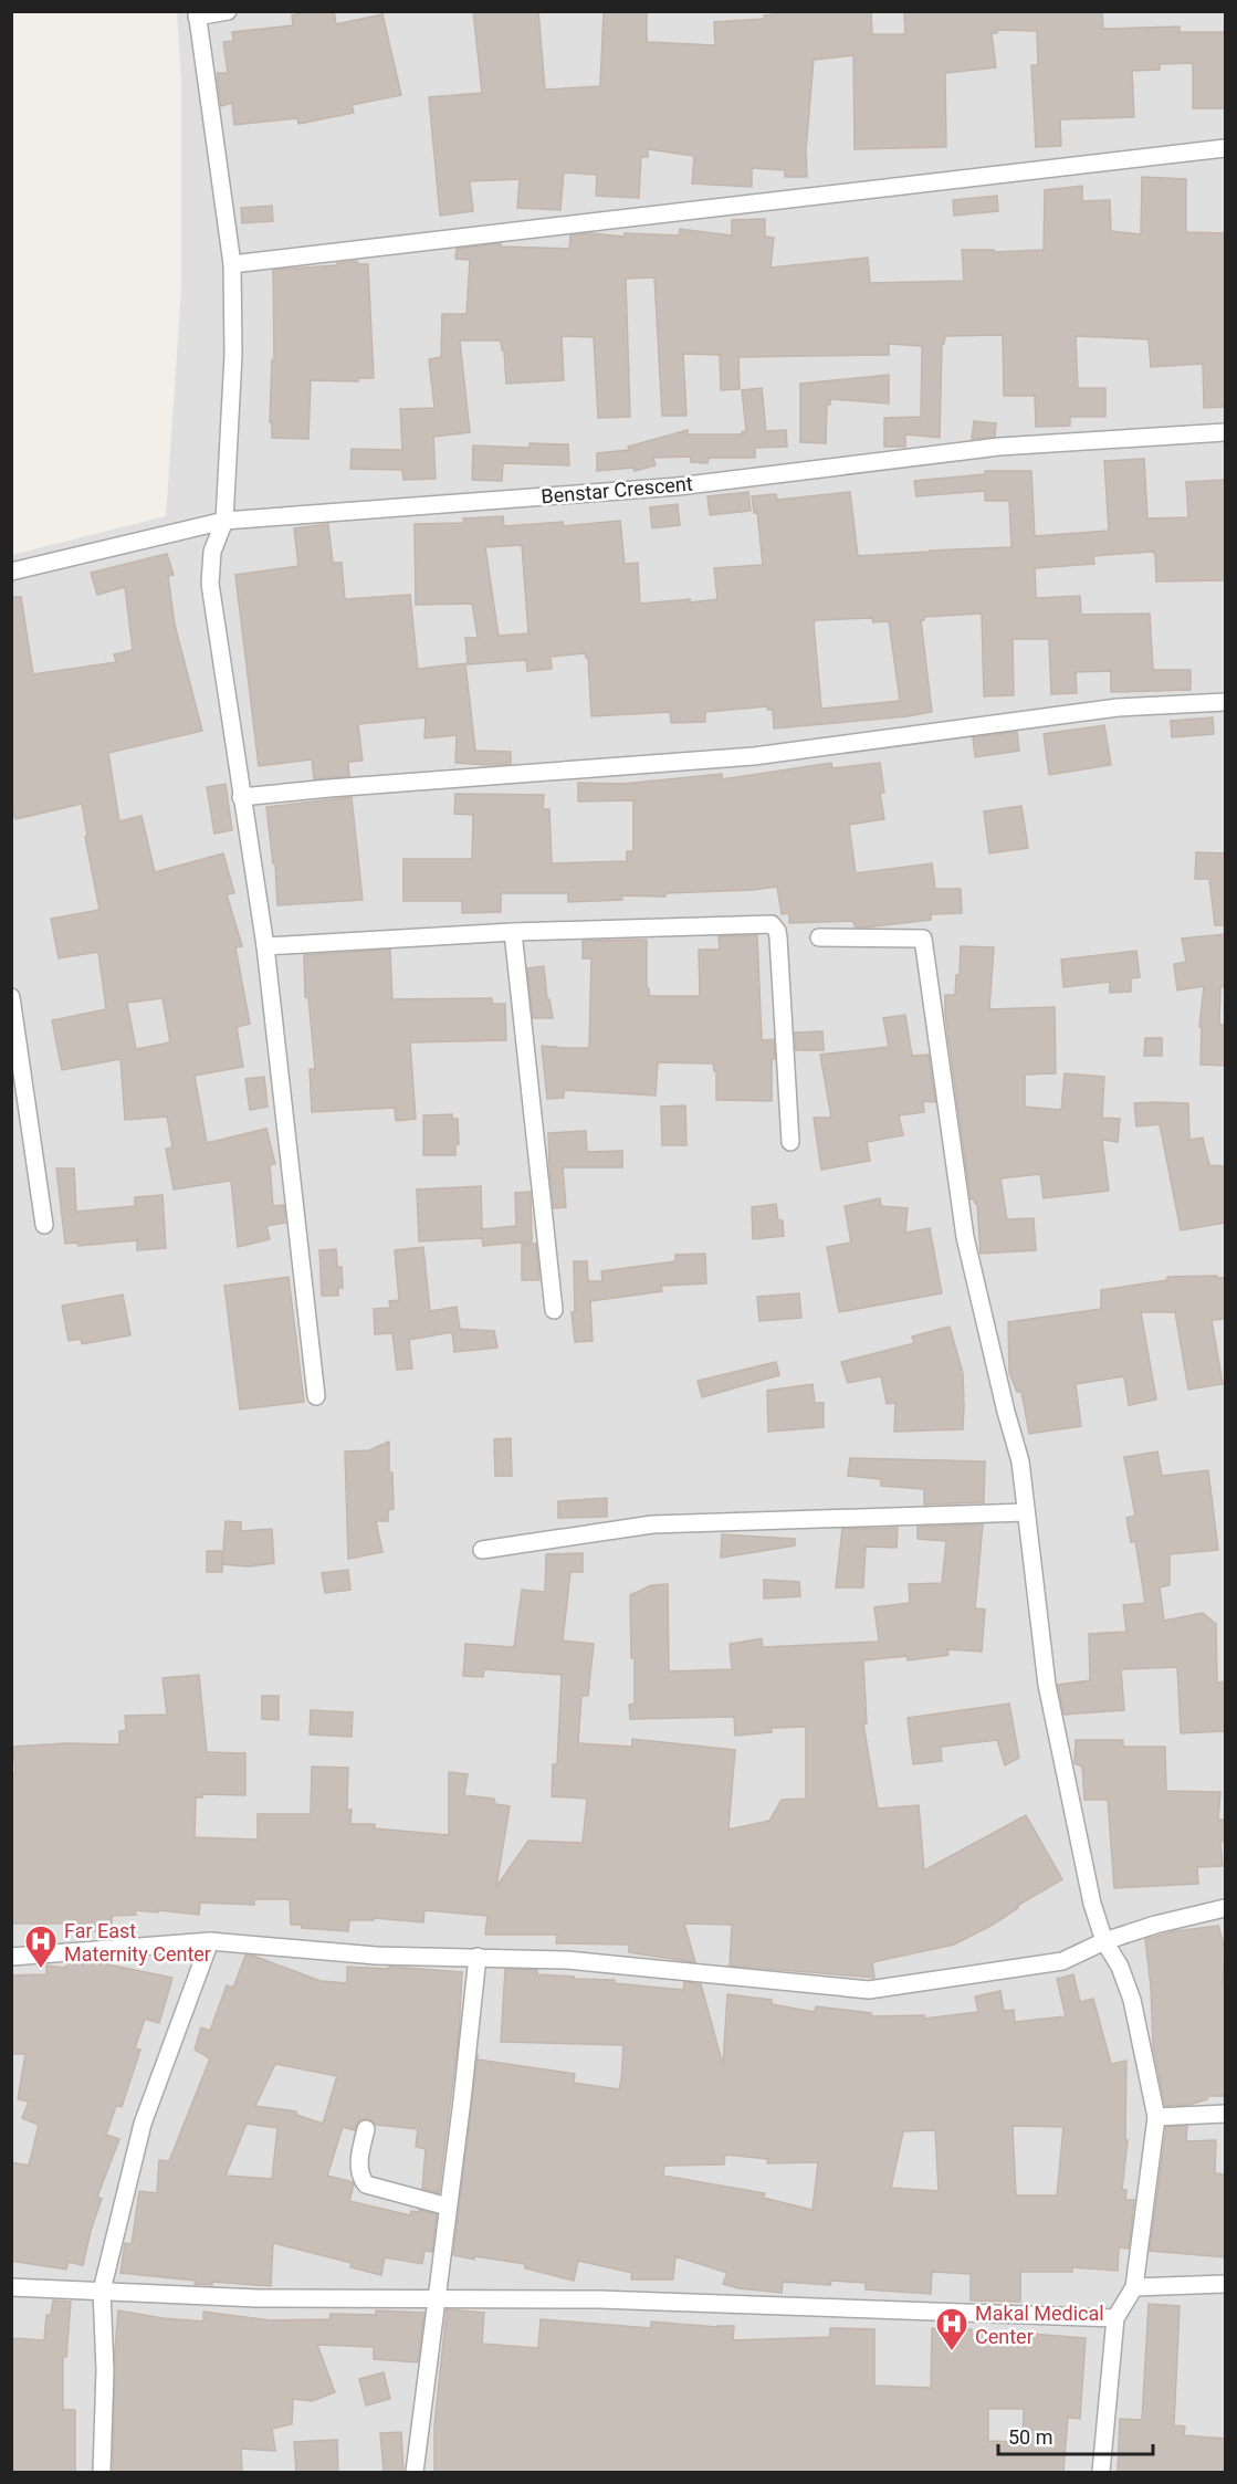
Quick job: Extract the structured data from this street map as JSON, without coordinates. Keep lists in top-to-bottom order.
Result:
{
  "streets": {
    "street": ["Benstar Crescent"]
  },
  "places": {
    "hospital": ["Far East Maternity Center", "Makal Medical Center"]
  },
  "scale_bar": "50 m"
}
